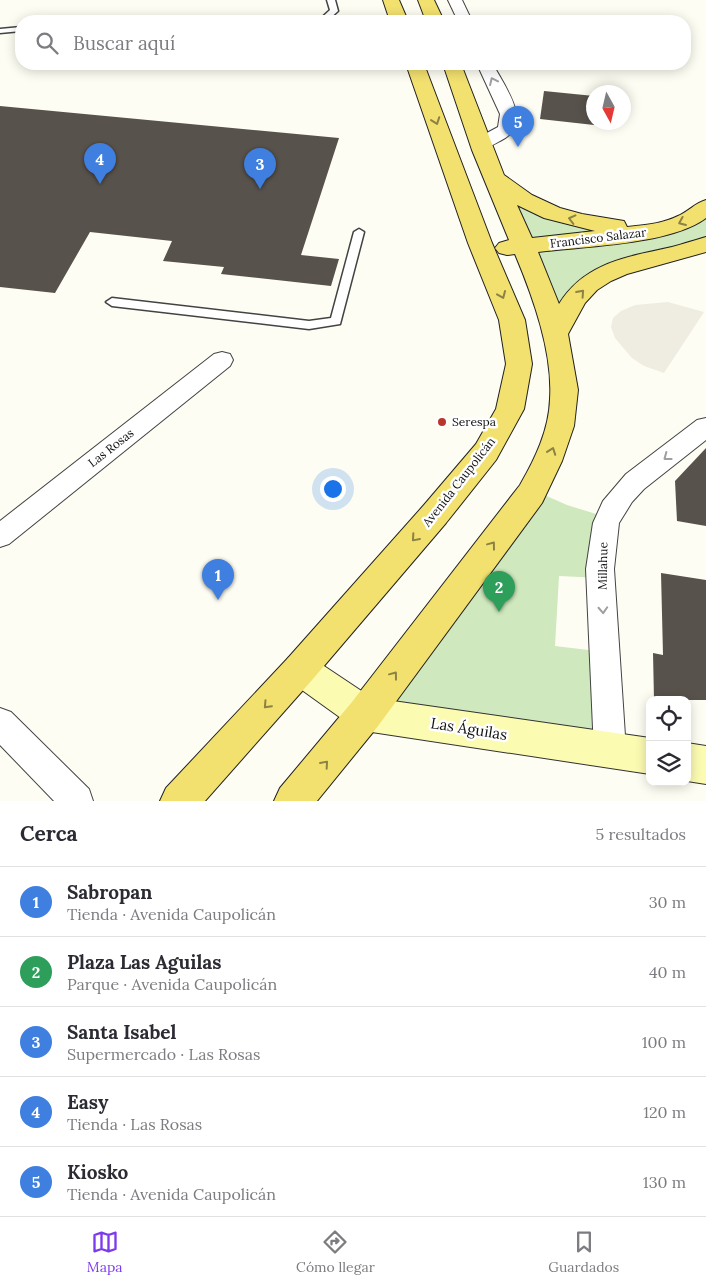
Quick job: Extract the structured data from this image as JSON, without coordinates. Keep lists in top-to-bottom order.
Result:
{
  "streets": {
    "main road": ["Francisco Salazar", "Avenida Caupolicán", "Las Águilas"],
    "street": ["Las Rosas", "Millahue"]
  },
  "crossings": [
    ["Francisco Salazar", "Avenida Caupolicán"],
    ["Avenida Caupolicán", "Las Águilas"],
    ["Millahue", "Las Águilas"]
  ],
  "one_way": ["Millahue"],
  "places": ["Serespa"],
  "north": "bottom",
  "page": {
    "search": "Buscar aquí",
    "pins": [
      "5",
      "4",
      "3",
      "1",
      "2"
    ],
    "heading": ["Cerca", "5 resultados"],
    "list": [
      {
        "mark": "1",
        "name": "Sabropan",
        "note": "Tienda · Avenida Caupolicán",
        "value": "30 m"
      },
      {
        "mark": "2",
        "name": "Plaza Las Aguilas",
        "note": "Parque · Avenida Caupolicán",
        "value": "40 m"
      },
      {
        "mark": "3",
        "name": "Santa Isabel",
        "note": "Supermercado · Las Rosas",
        "value": "100 m"
      },
      {
        "mark": "4",
        "name": "Easy",
        "note": "Tienda · Las Rosas",
        "value": "120 m"
      },
      {
        "mark": "5",
        "name": "Kiosko",
        "note": "Tienda · Avenida Caupolicán",
        "value": "130 m"
      }
    ],
    "nav": ["Mapa", "Cómo llegar", "Guardados"]
  }
}
